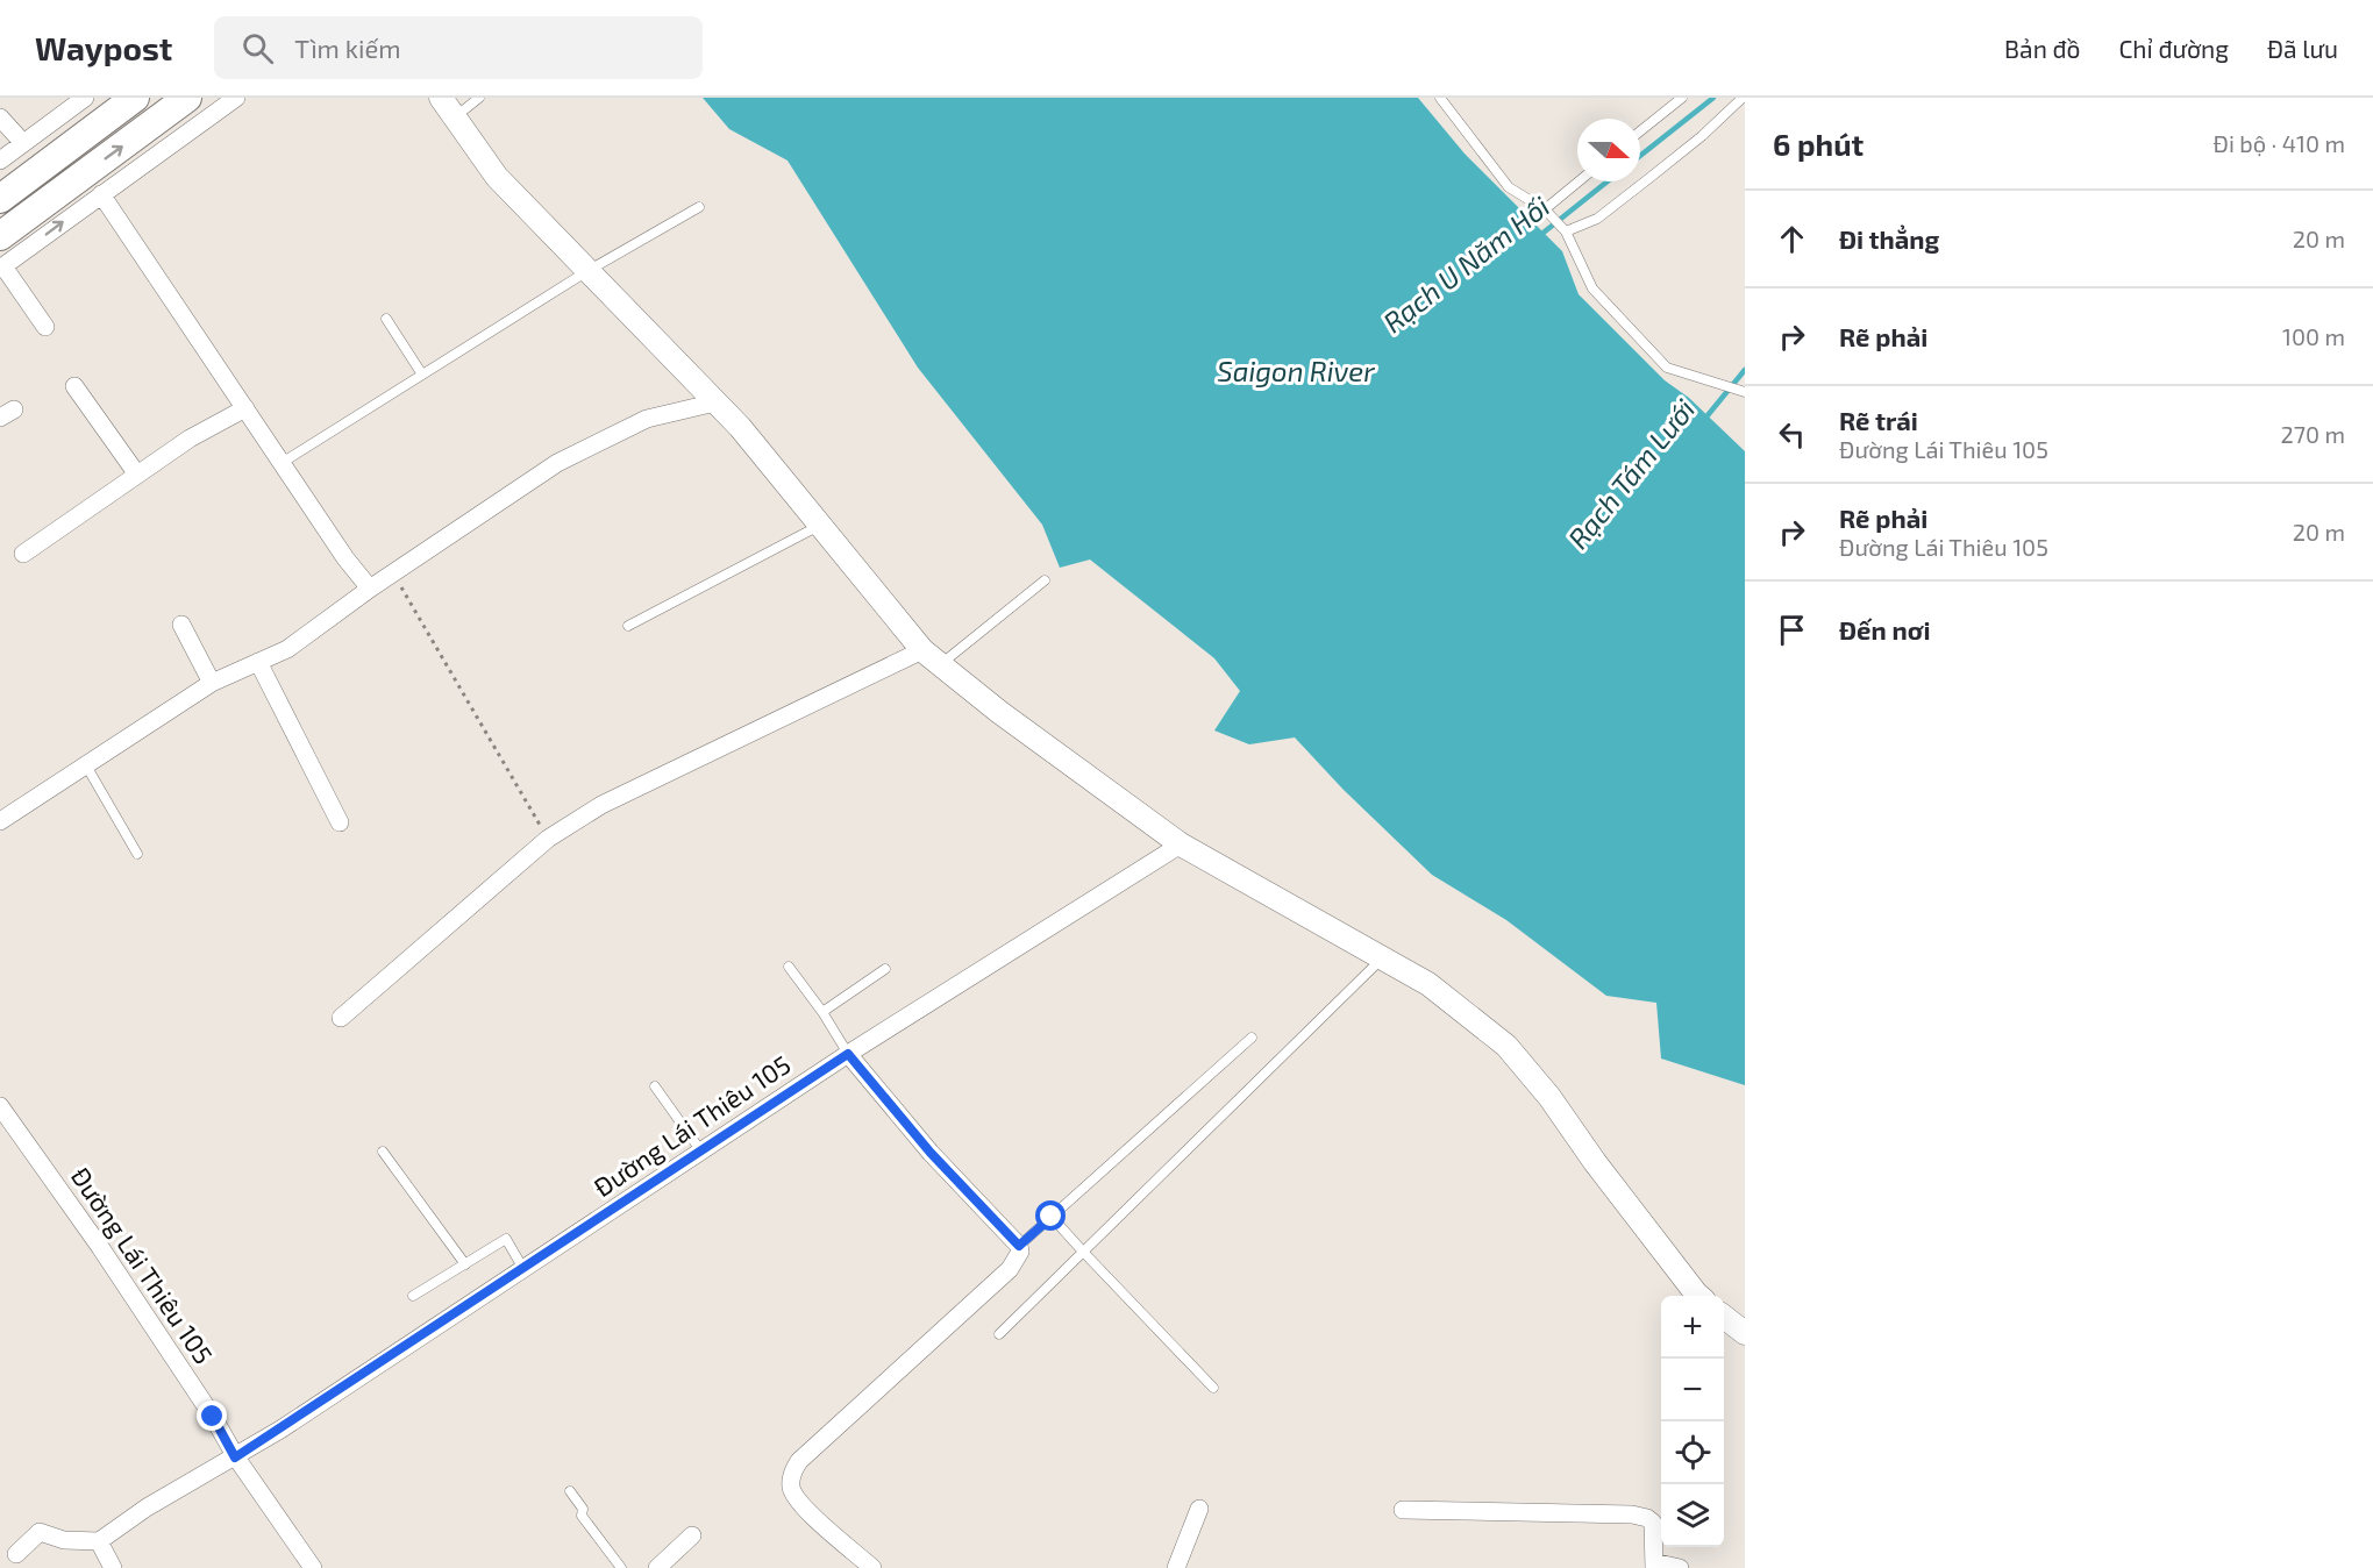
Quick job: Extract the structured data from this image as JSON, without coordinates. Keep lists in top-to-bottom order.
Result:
{
  "streets": {
    "street": ["Đường Lái Thiêu 105"]
  },
  "water": ["Rạch U Năm Hối", "Saigon River", "Rạch Tám Lưới"],
  "north": "right",
  "page": {
    "header": "Waypost",
    "search": "Tìm kiếm",
    "nav": ["Bản đồ", "Chỉ đường", "Đã lưu"],
    "heading": ["6 phút", "Đi bộ · 410 m"],
    "list": [
      ["Đi thẳng", "20 m"],
      ["Rẽ phải", "100 m"],
      ["Rẽ trái", "Đường Lái Thiêu 105", "270 m"],
      ["Rẽ phải", "Đường Lái Thiêu 105", "20 m"],
      "Đến nơi"
    ],
    "map_buttons": ["+", "−"]
  }
}
